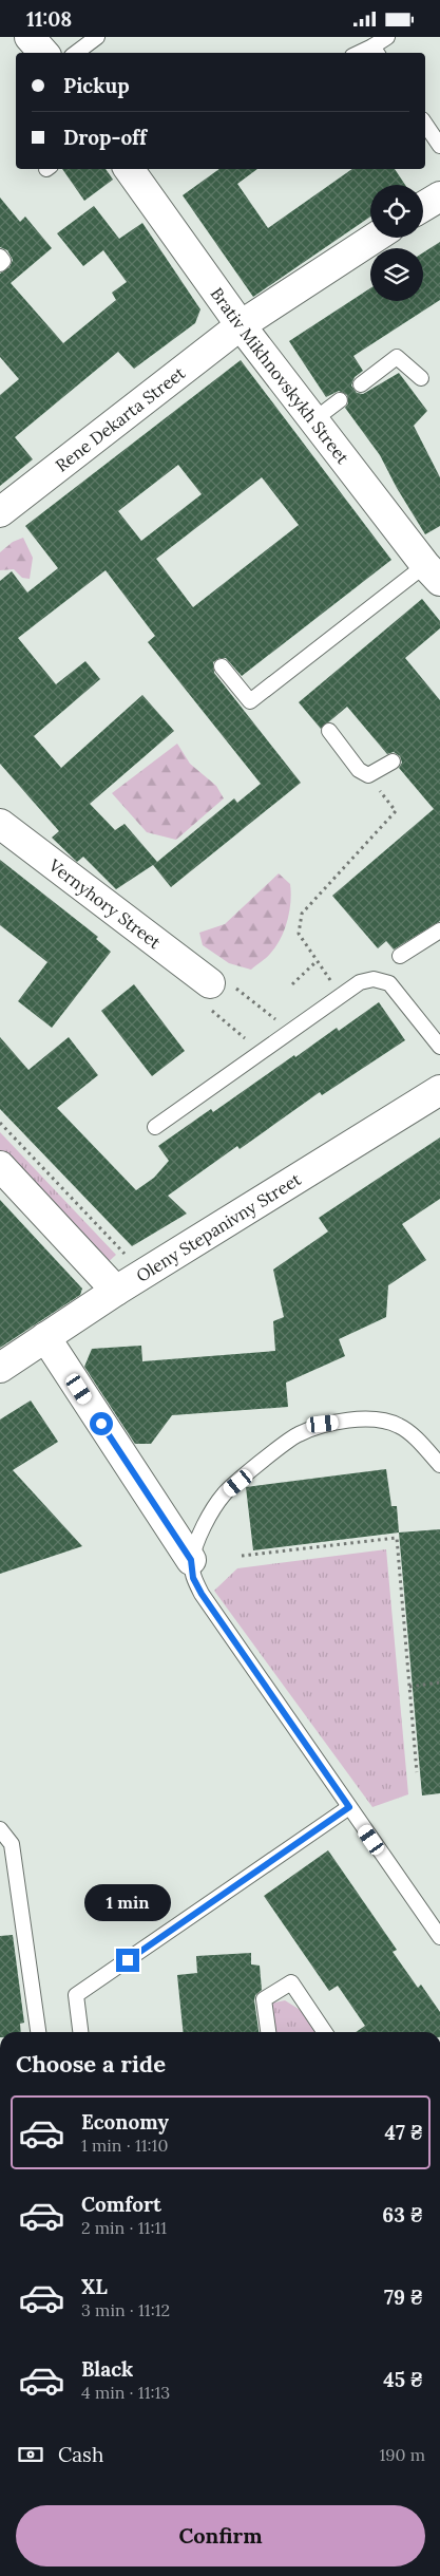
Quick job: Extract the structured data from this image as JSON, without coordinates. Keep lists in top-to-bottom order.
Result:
{
  "streets": {
    "street": [
      "Brativ Mikhnovskykh Street",
      "Rene Dekarta Street",
      "Vernyhory Street",
      "Oleny Stepanivny Street"
    ]
  },
  "crossings": [
    ["Brativ Mikhnovskykh Street", "Rene Dekarta Street"]
  ],
  "page": {
    "status": "11:08",
    "banner": ["Pickup", "Drop-off"],
    "bubble": "1 min",
    "heading": "Choose a ride",
    "list": [
      {
        "name": "Economy",
        "note": "1 min · 11:10",
        "value": "47 ₴"
      },
      {
        "name": "Comfort",
        "note": "2 min · 11:11",
        "value": "63 ₴"
      },
      {
        "name": "XL",
        "note": "3 min · 11:12",
        "value": "79 ₴"
      },
      {
        "name": "Black",
        "note": "4 min · 11:13",
        "value": "45 ₴"
      }
    ],
    "pay": ["Cash", "190 m"],
    "buttons": "Confirm"
  }
}
